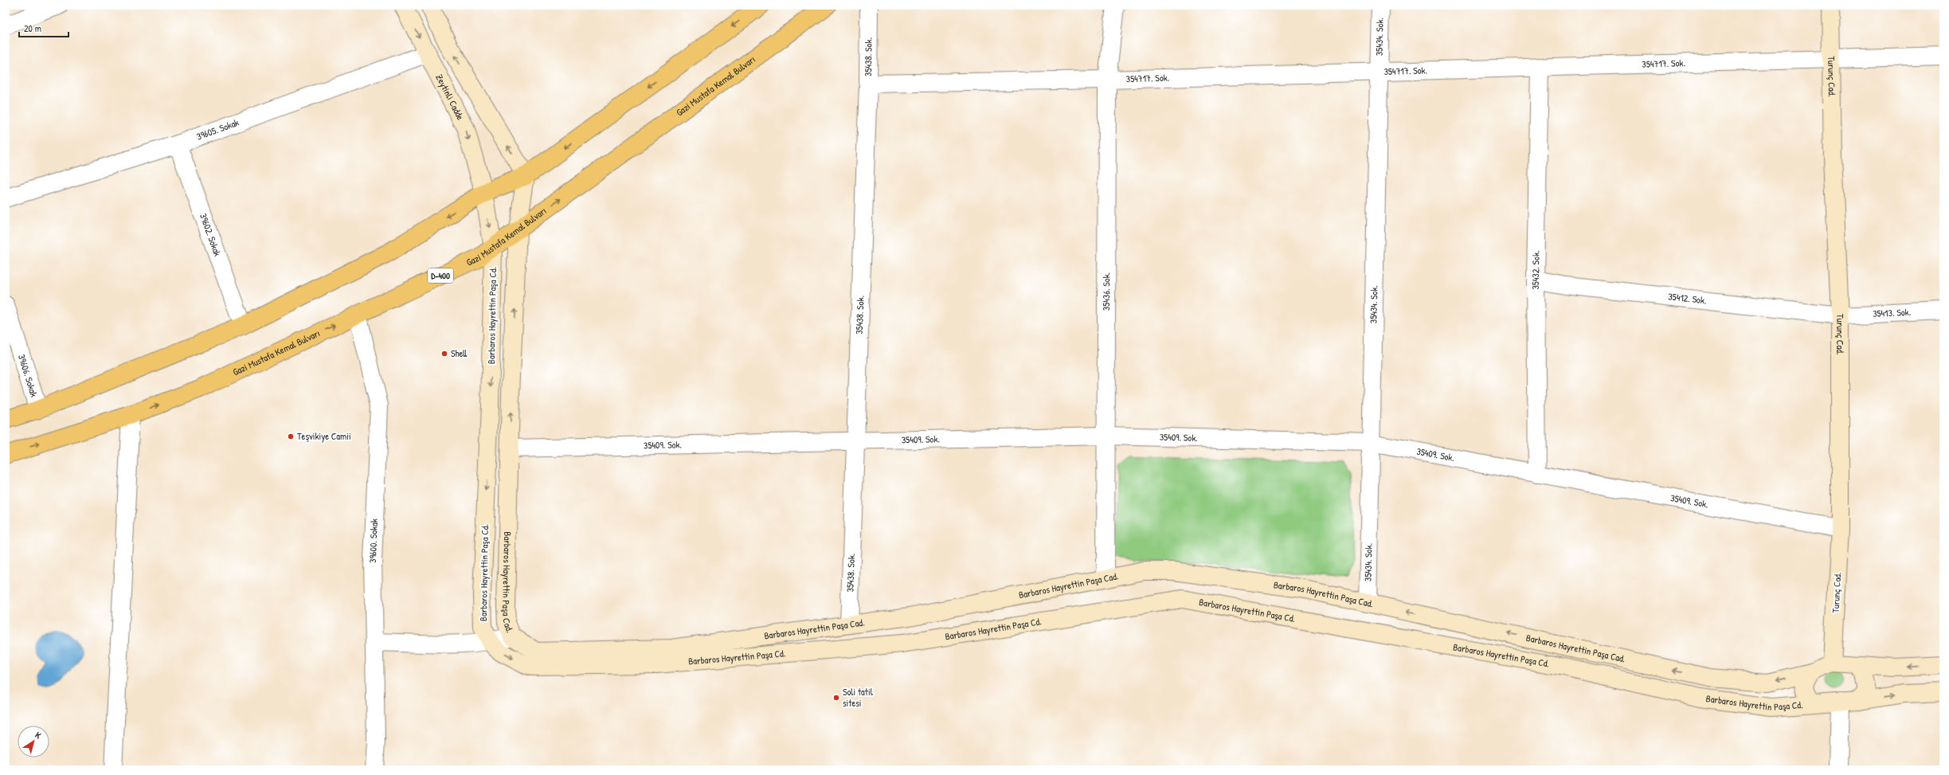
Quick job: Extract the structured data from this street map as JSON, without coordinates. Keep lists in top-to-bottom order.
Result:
{
  "streets": {
    "highway": ["Gazi Mustafa Kemal Bulvarı", "D-400"],
    "street": [
      "35434. Sok.",
      "35438. Sok.",
      "354717. Sok.",
      "Turunç Cad.",
      "Zeytinli Cadde",
      "39605. Sokak",
      "39602. Sokak",
      "35432. Sok.",
      "35436. Sok.",
      "35412. Sok.",
      "35413. Sok.",
      "Barbaros Hayrettin Paşa Cd.",
      "39606. Sokak",
      "35409. Sok.",
      "39600. Sokak",
      "Barbaros Hayrettin Paşa Cad."
    ]
  },
  "crossings": [
    ["35434. Sok.", "354717. Sok."],
    ["35434. Sok.", "35409. Sok."],
    ["35434. Sok.", "Barbaros Hayrettin Paşa Cad."],
    ["35438. Sok.", "354717. Sok."],
    ["35438. Sok.", "35409. Sok."],
    ["35438. Sok.", "Barbaros Hayrettin Paşa Cad."],
    ["354717. Sok.", "Turunç Cad."],
    ["354717. Sok.", "35432. Sok."],
    ["354717. Sok.", "35436. Sok."],
    ["Turunç Cad.", "35412. Sok."],
    ["Turunç Cad.", "35413. Sok."],
    ["Turunç Cad.", "Barbaros Hayrettin Paşa Cd."],
    ["Turunç Cad.", "35409. Sok."],
    ["Turunç Cad.", "Barbaros Hayrettin Paşa Cad."],
    ["Gazi Mustafa Kemal Bulvarı", "Barbaros Hayrettin Paşa Cd."],
    ["Gazi Mustafa Kemal Bulvarı", "39600. Sokak"],
    ["Gazi Mustafa Kemal Bulvarı", "Barbaros Hayrettin Paşa Cad."],
    ["Zeytinli Cadde", "39605. Sokak"],
    ["Zeytinli Cadde", "Barbaros Hayrettin Paşa Cd."],
    ["39605. Sokak", "39602. Sokak"],
    ["35432. Sok.", "35412. Sok."],
    ["35432. Sok.", "35409. Sok."],
    ["35436. Sok.", "35409. Sok."],
    ["35436. Sok.", "Barbaros Hayrettin Paşa Cad."],
    ["35412. Sok.", "35413. Sok."],
    ["Barbaros Hayrettin Paşa Cd.", "Barbaros Hayrettin Paşa Cad."],
    ["35409. Sok.", "Barbaros Hayrettin Paşa Cad."]
  ],
  "places": ["Shell", "Teşvikiye Camii", "Soli tatil sitesi"],
  "scale_bar": "20 m",
  "north": "top right"
}
